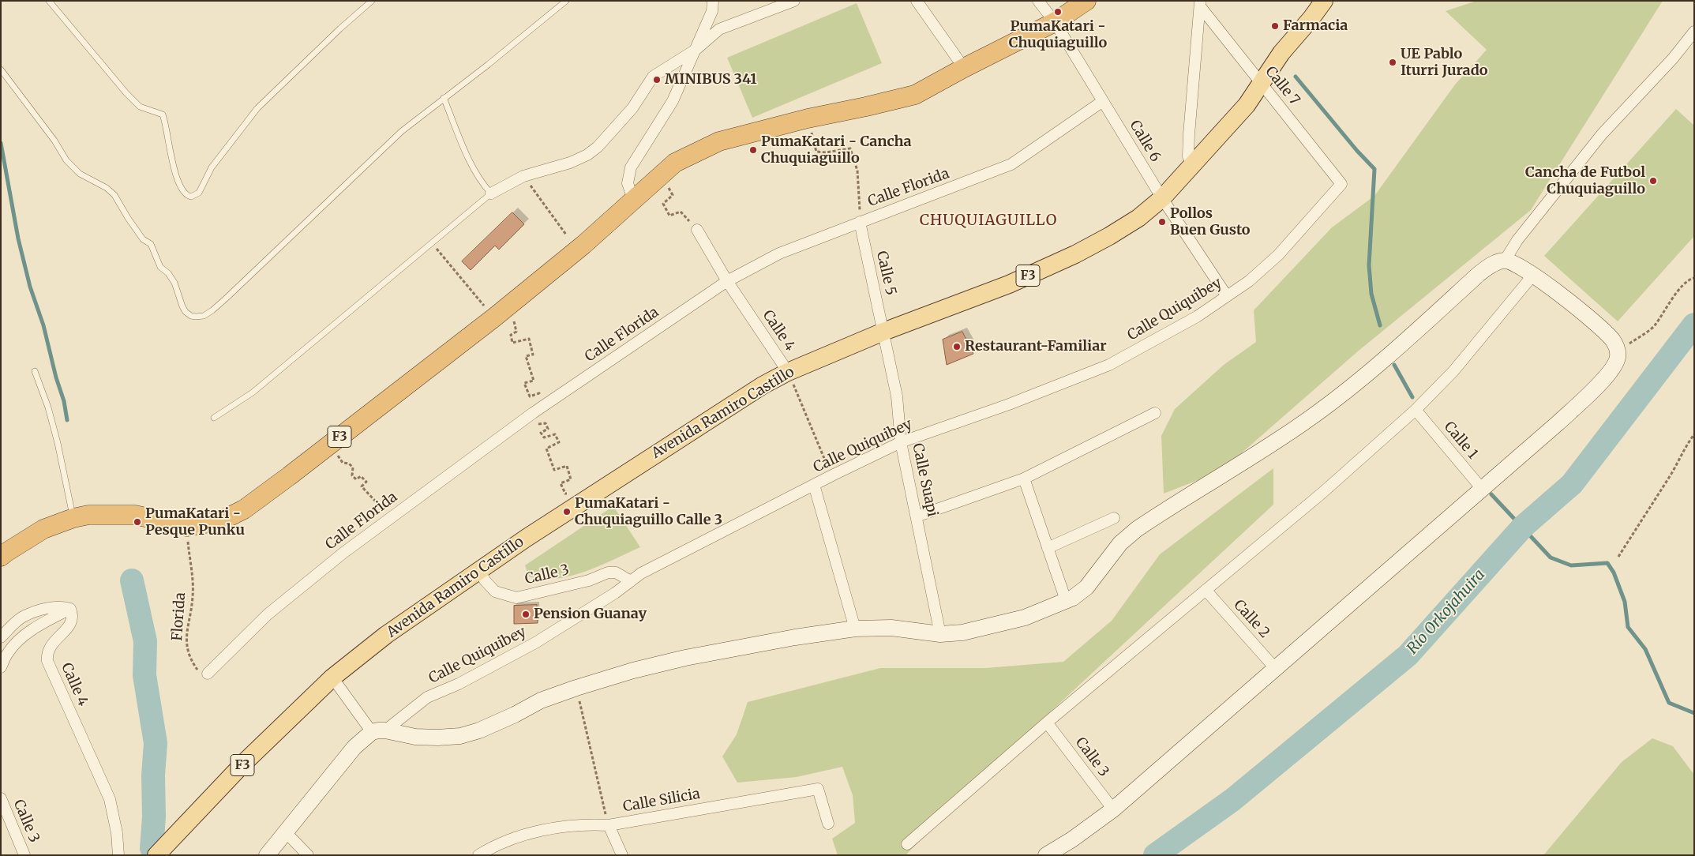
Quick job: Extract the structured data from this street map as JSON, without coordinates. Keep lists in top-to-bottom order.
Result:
{
  "streets": {
    "highway": ["F3"],
    "main road": ["Avenida Ramiro Castillo"],
    "street": [
      "Calle 7",
      "Calle 6",
      "Calle Florida",
      "Calle 5",
      "Calle Quiquibey",
      "Calle 4",
      "Calle 1",
      "Calle Suapi",
      "Calle 3",
      "Calle 2",
      "Calle Silicia"
    ],
    "path": ["Florida"]
  },
  "crossings": [
    ["Calle 7", "Calle Quiquibey"],
    ["Calle 7", "Avenida Ramiro Castillo"],
    ["Calle 6", "Calle Florida"],
    ["Calle 6", "F3"],
    ["Calle 6", "Calle Quiquibey"],
    ["Calle 6", "Avenida Ramiro Castillo"],
    ["Calle Florida", "Calle 5"],
    ["Calle Florida", "Calle 4"],
    ["Calle Florida", "Florida"],
    ["Calle 5", "Avenida Ramiro Castillo"],
    ["Calle 5", "Calle Suapi"],
    ["F3", "Florida"],
    ["Calle Quiquibey", "Calle 4"],
    ["Calle Quiquibey", "Calle Suapi"],
    ["Calle Quiquibey", "Calle 3"],
    ["Calle 4", "Avenida Ramiro Castillo"],
    ["Avenida Ramiro Castillo", "Calle Suapi"],
    ["Avenida Ramiro Castillo", "Calle 3"]
  ],
  "districts": ["CHUQUIAGUILLO"],
  "water": ["Río Orkojahuira"],
  "places": [
    "PumaKatari - Chuquiaguillo",
    "Farmacia",
    "UE Pablo Iturri Jurado",
    "MINIBUS 341",
    "PumaKatari - Cancha Chuquiaguillo",
    "Cancha de Futbol Chuquiaguillo",
    "Pollos Buen Gusto",
    "Restaurant-Familiar",
    "PumaKatari - Chuquiaguillo Calle 3",
    "PumaKatari - Pesque Punku",
    "Pension Guanay"
  ]
}
